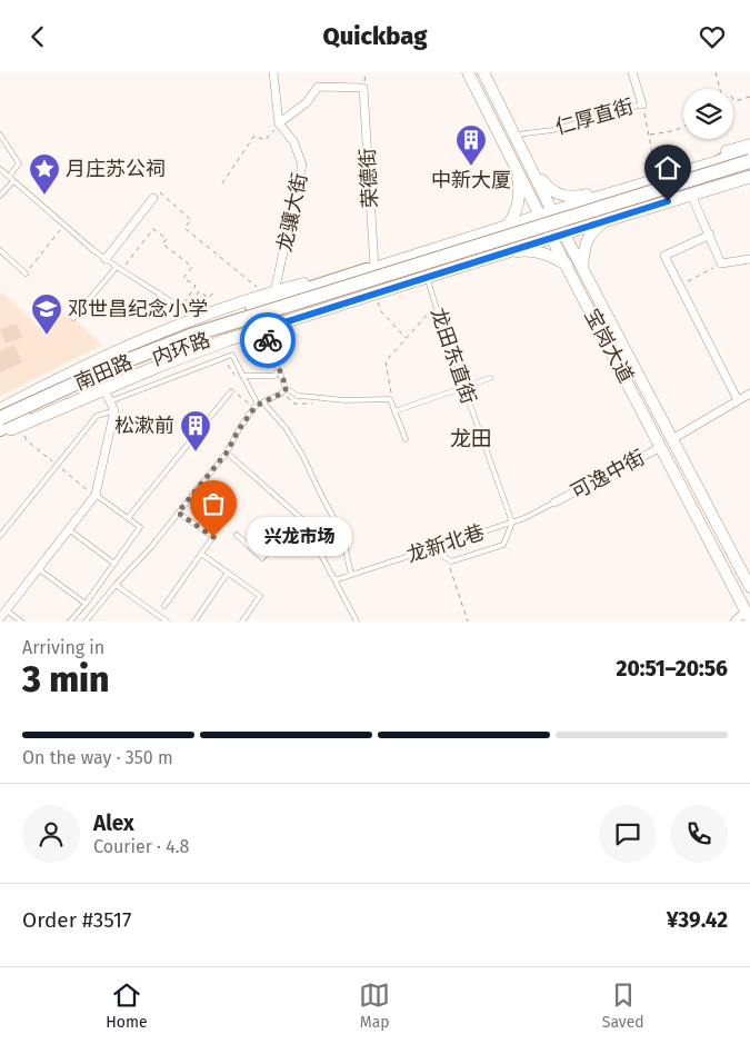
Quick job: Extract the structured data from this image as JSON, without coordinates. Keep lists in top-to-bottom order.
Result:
{
  "streets": {
    "highway": ["内环路"],
    "main road": ["宝岗大道", "南田路"],
    "street": [
      "仁厚直街",
      "荣德街",
      "龙骧大街",
      "可逸中街"
    ],
    "lane": ["龙田东直街", "龙新北巷"]
  },
  "crossings": [
    ["仁厚直街", "宝岗大道"],
    ["荣德街", "龙骧大街"],
    ["宝岗大道", "南田路"],
    ["宝岗大道", "可逸中街"],
    ["内环路", "南田路"],
    ["龙田东直街", "龙新北巷"],
    ["可逸中街", "龙新北巷"]
  ],
  "districts": ["龙田"],
  "places": {
    "building": ["中新大厦", "松漱前"],
    "place": ["月庄苏公祠"],
    "school or university": ["邓世昌纪念小学"],
    "other": ["兴龙市场"]
  },
  "page": {
    "header": "Quickbag",
    "bubble": "兴龙市场",
    "heading": ["3 min", "Arriving in", "20:51–20:56"],
    "panel": [
      "Alex",
      "Courier · 4.8",
      "Order #3517",
      "¥39.42"
    ],
    "bar": "On the way · 350 m",
    "tabs": ["Home", "Map", "Saved"]
  }
}
